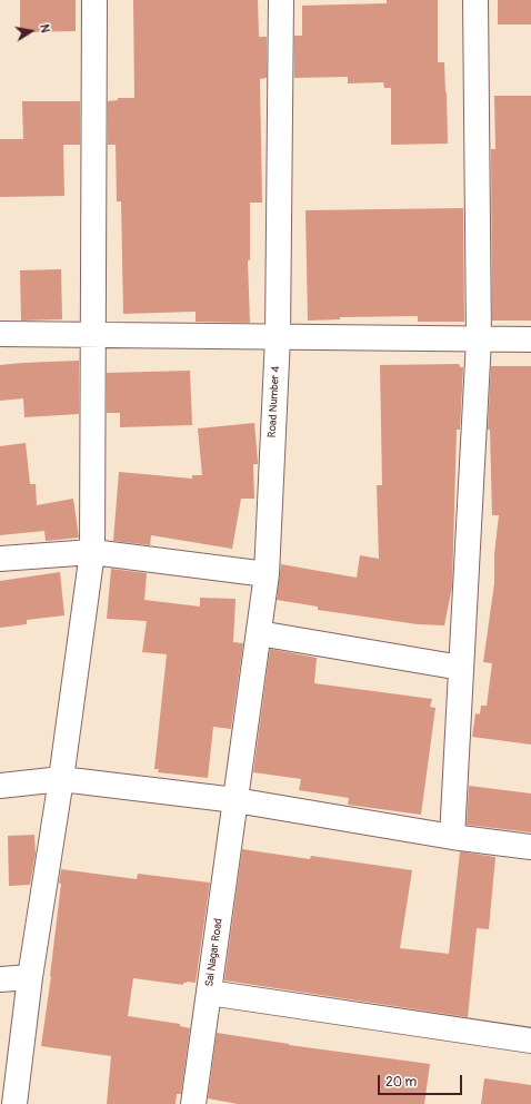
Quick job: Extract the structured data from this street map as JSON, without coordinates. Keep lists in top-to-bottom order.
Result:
{
  "streets": {
    "street": ["Road Number 4", "Sai Nagar Road"]
  },
  "crossings": [
    ["Road Number 4", "Sai Nagar Road"]
  ],
  "scale_bar": "20 m",
  "north": "right"
}
